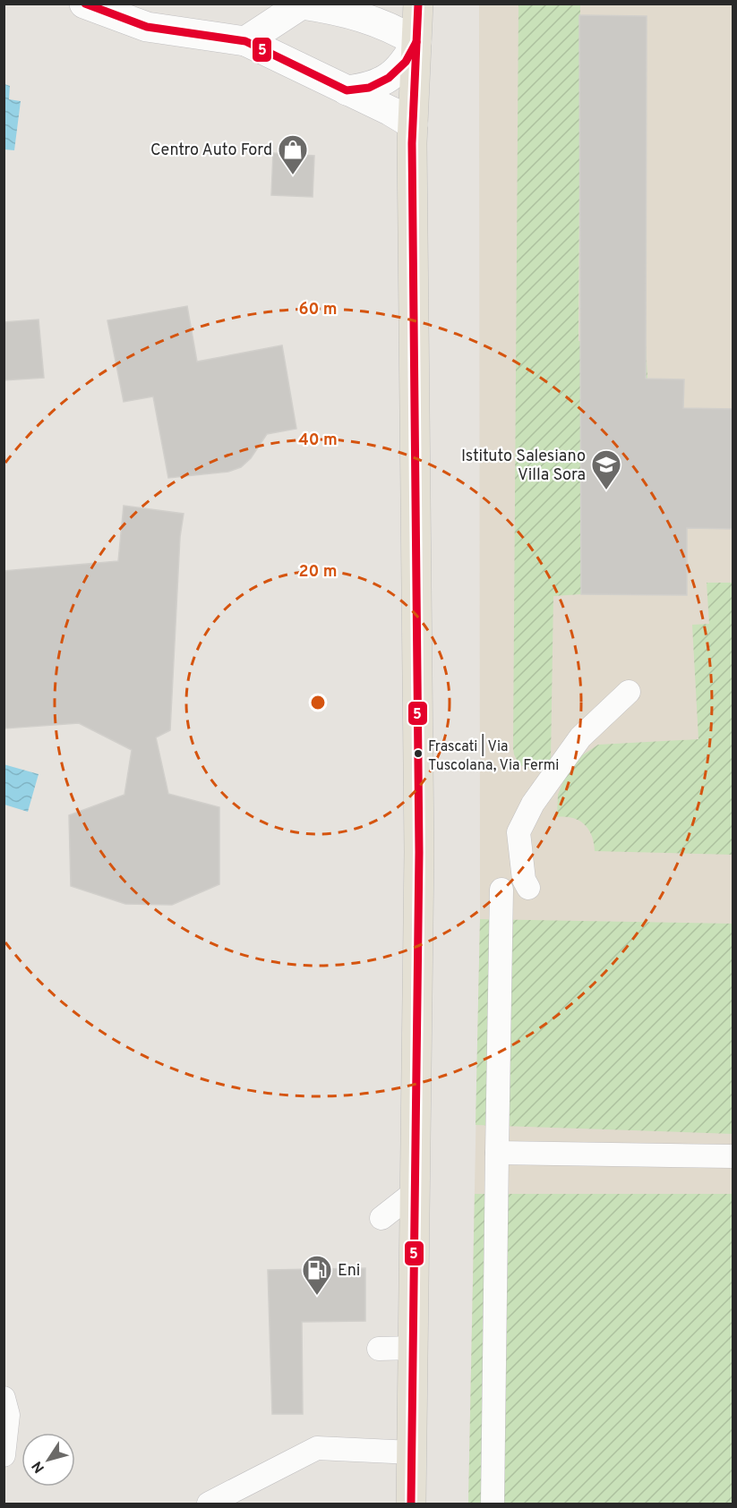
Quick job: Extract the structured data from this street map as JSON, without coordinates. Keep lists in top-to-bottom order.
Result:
{
  "places": {
    "shop": ["Centro Auto Ford"],
    "school or university": ["Istituto Salesiano Villa Sora"],
    "other": ["Frascati | Via Tuscolana, Via Fermi"],
    "fuel station": ["Eni"]
  },
  "lines": ["transit line 5"],
  "north": "bottom left",
  "rings": ["60 m", "40 m", "20 m"]
}
